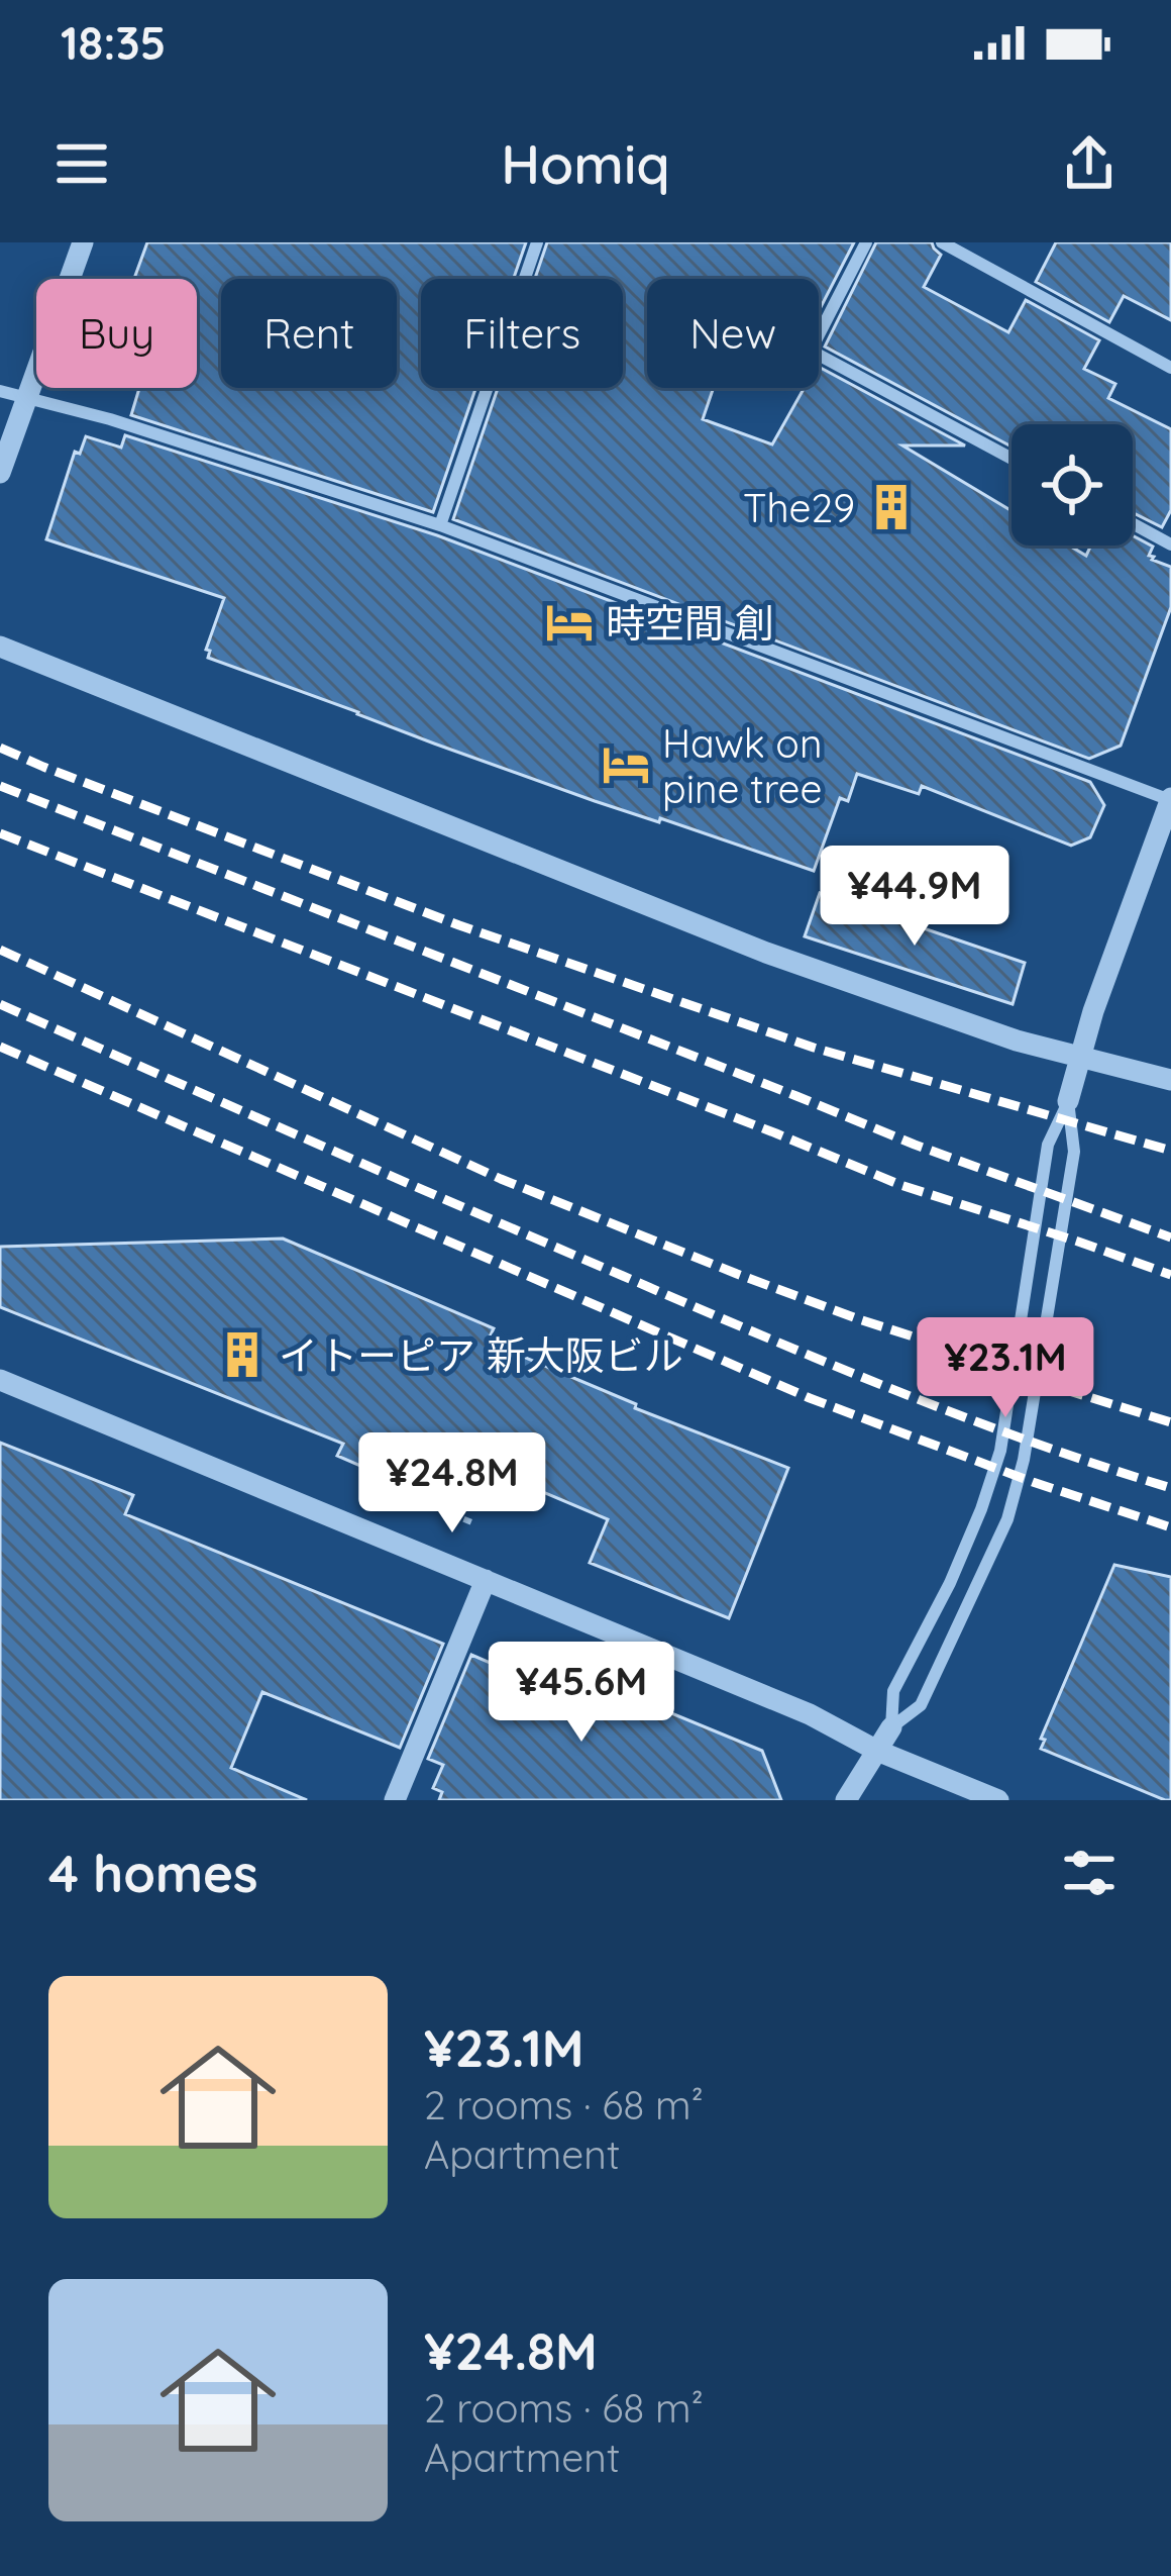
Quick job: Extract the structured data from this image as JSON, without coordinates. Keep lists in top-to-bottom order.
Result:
{
  "places": {
    "building": ["The29", "イトーピア 新大阪ビル"],
    "hotel": ["時空間 創", "Hawk on pine tree"]
  },
  "page": {
    "status": "18:35",
    "header": "Homiq",
    "chip": [
      "Buy",
      "Rent",
      "Filters",
      "New"
    ],
    "price": [
      "¥44.9M",
      "¥23.1M",
      "¥24.8M",
      "¥45.6M"
    ],
    "heading": "4 homes",
    "list": [
      {
        "name": "¥23.1M",
        "note": "2 rooms · 68 m² · Apartment"
      },
      {
        "name": "¥24.8M",
        "note": "2 rooms · 68 m² · Apartment"
      }
    ]
  }
}
